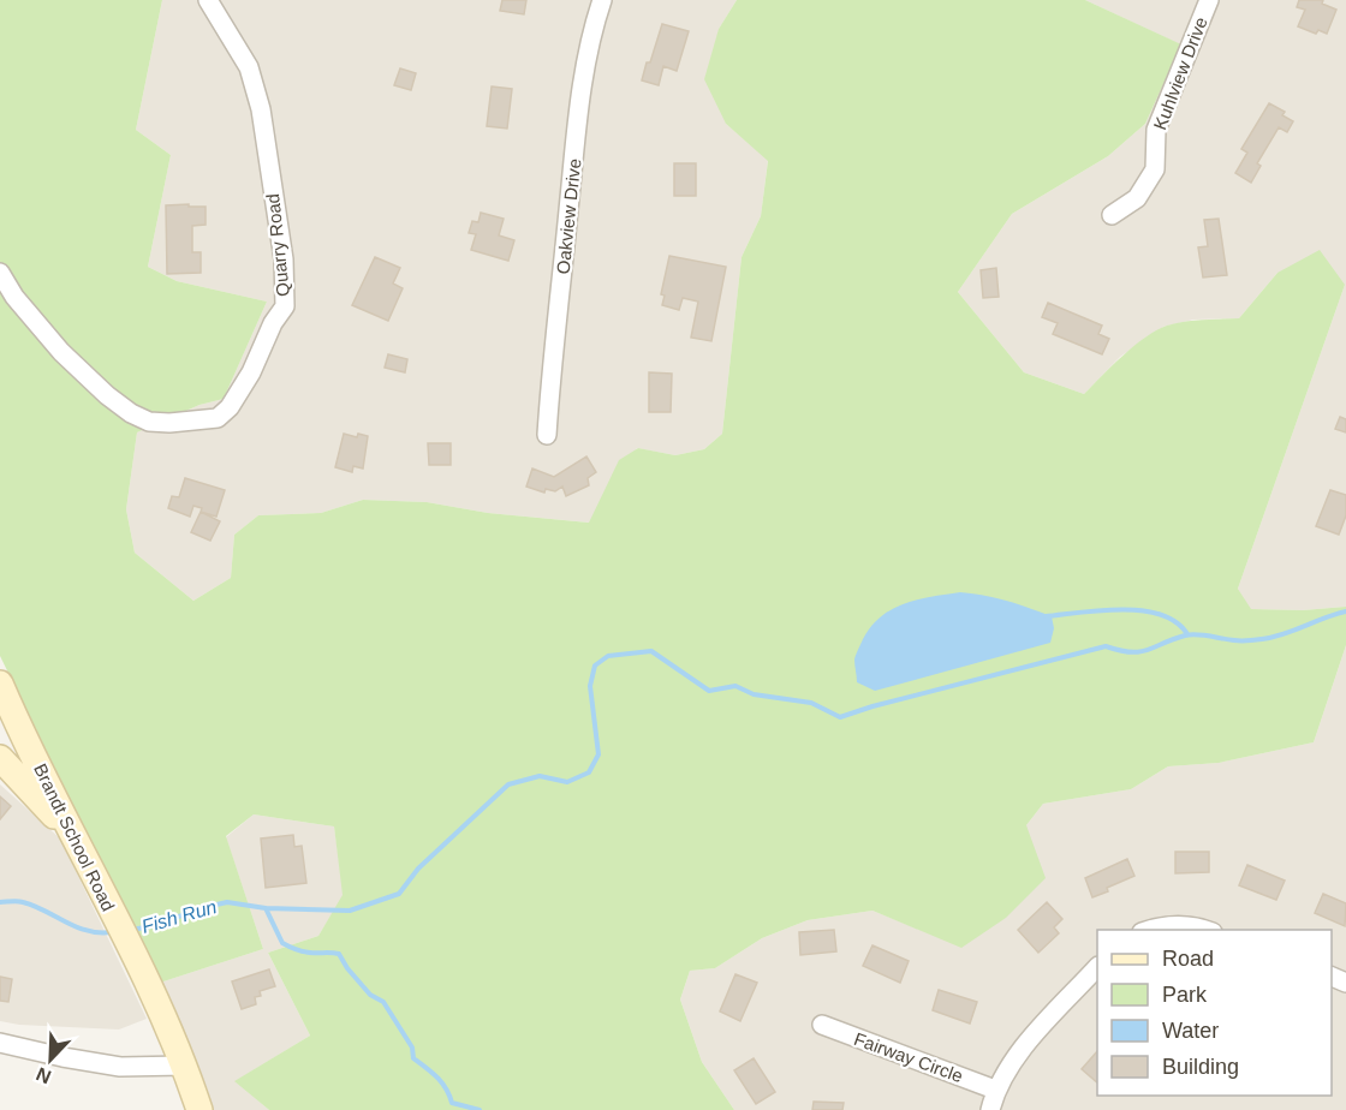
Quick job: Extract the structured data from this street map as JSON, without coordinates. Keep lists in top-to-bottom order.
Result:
{
  "streets": {
    "street": [
      "Kuhlview Drive",
      "Oakview Drive",
      "Quarry Road",
      "Brandt School Road",
      "Fairway Circle"
    ]
  },
  "water": ["Fish Run"],
  "legend": [
    "Road",
    "Park",
    "Water",
    "Building"
  ],
  "north": "bottom left"
}
